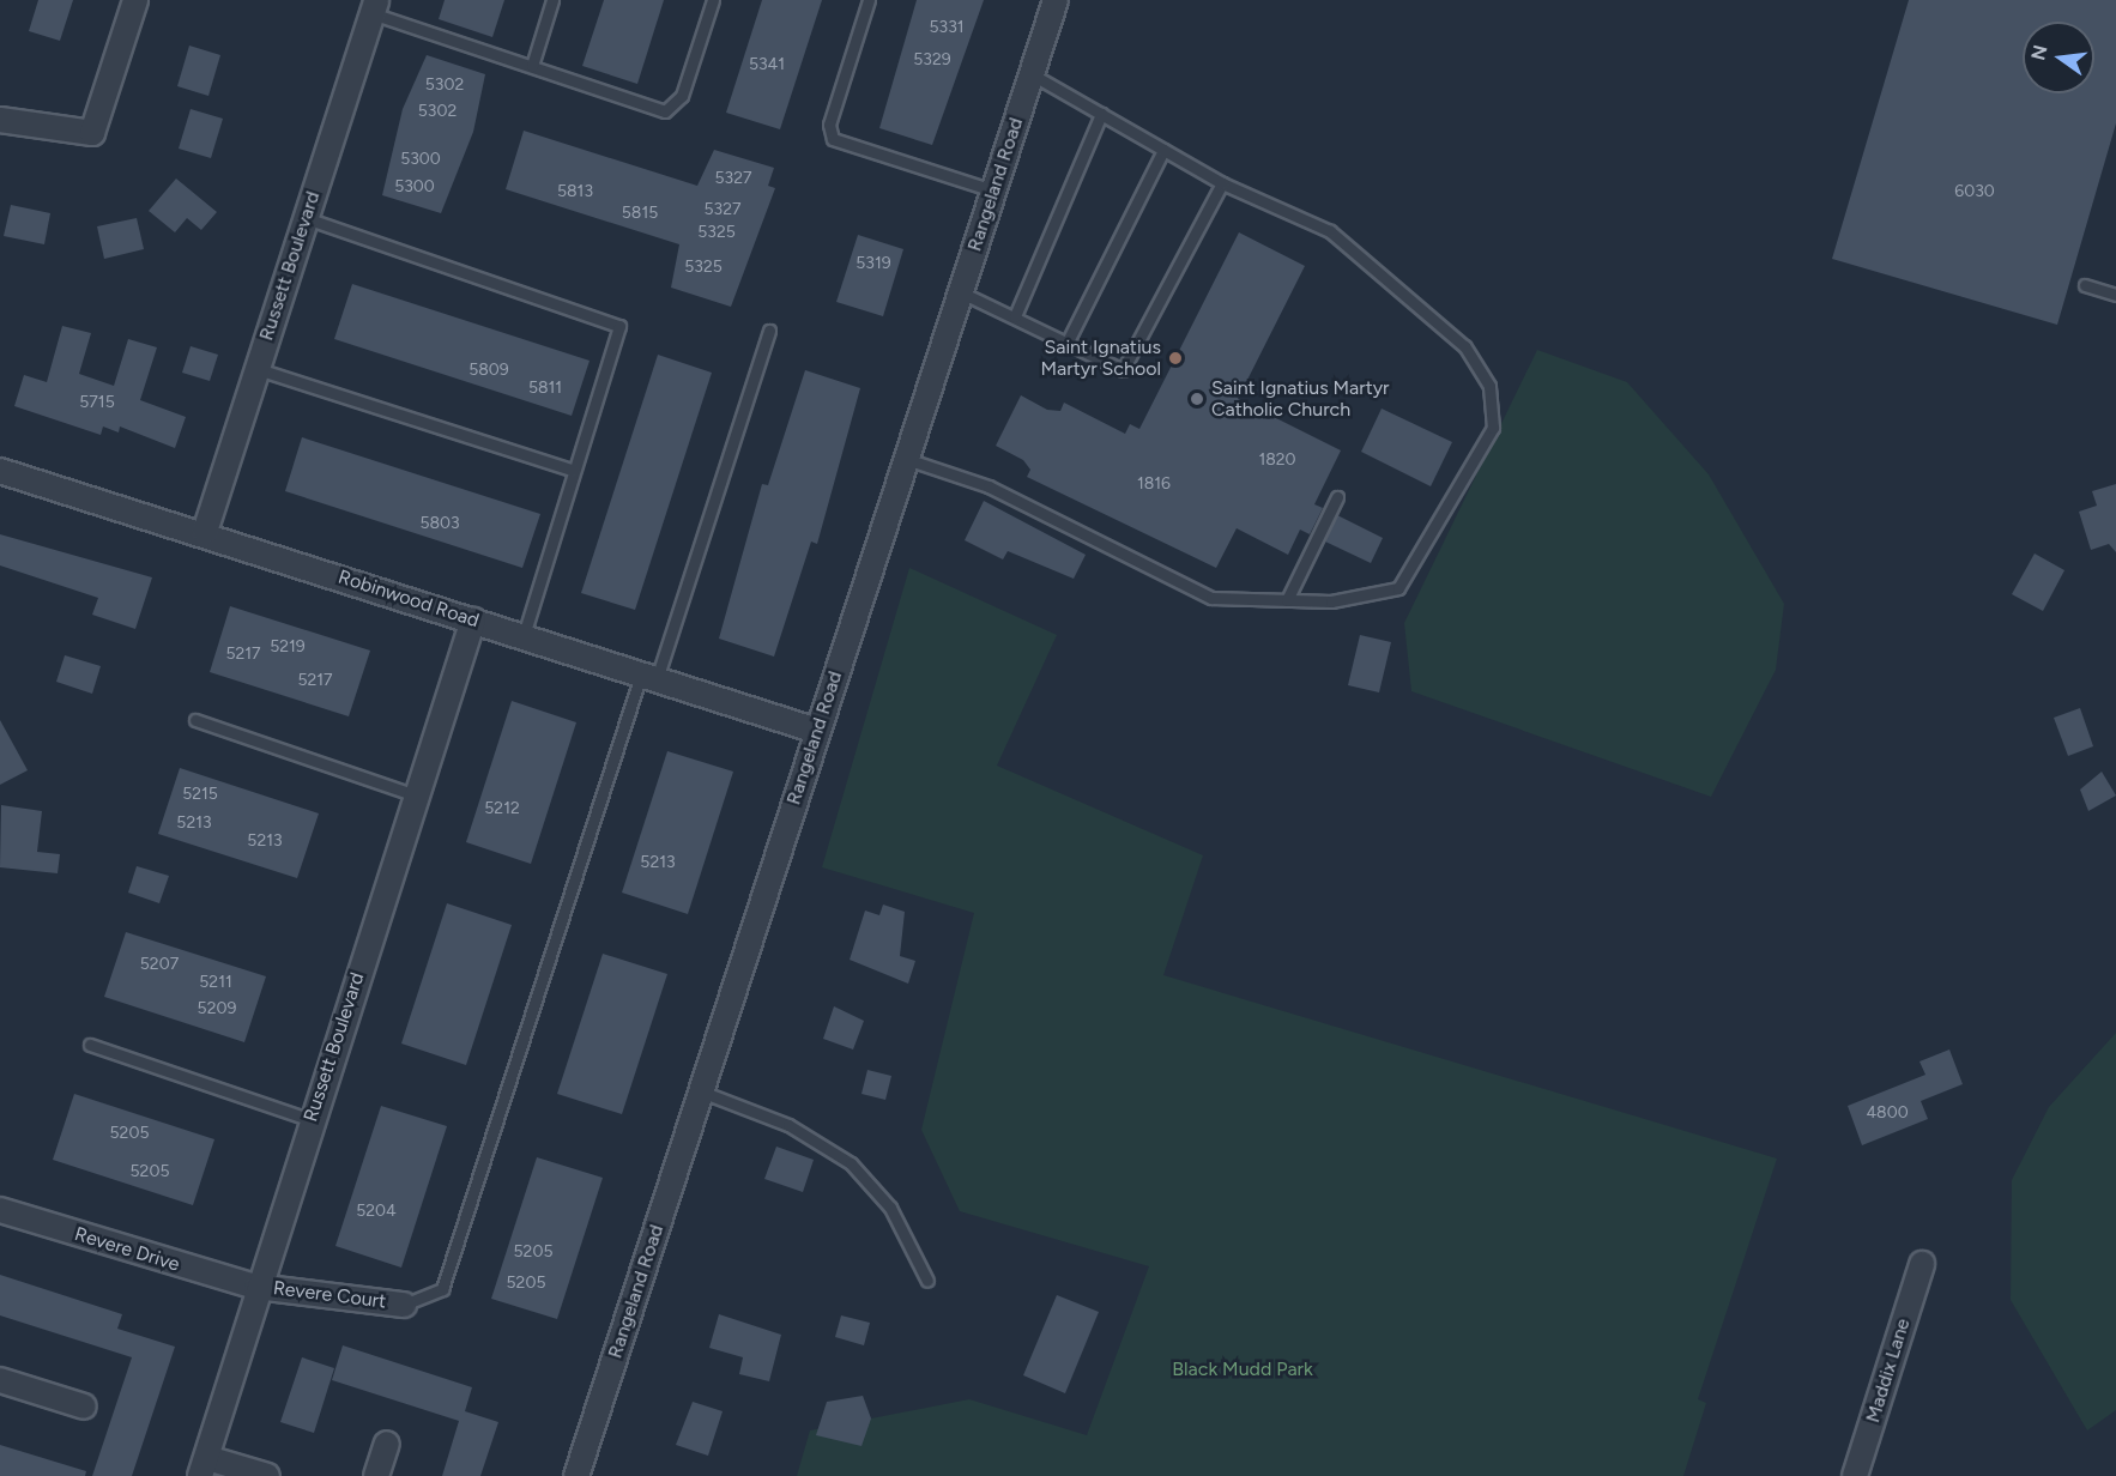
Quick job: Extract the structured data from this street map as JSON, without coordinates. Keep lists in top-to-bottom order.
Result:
{
  "streets": {
    "street": [
      "Rangeland Road",
      "Russett Boulevard",
      "Robinwood Road",
      "Revere Drive",
      "Revere Court",
      "Maddix Lane"
    ]
  },
  "crossings": [
    ["Rangeland Road", "Robinwood Road"],
    ["Russett Boulevard", "Robinwood Road"],
    ["Russett Boulevard", "Revere Drive"],
    ["Russett Boulevard", "Revere Court"],
    ["Revere Drive", "Revere Court"]
  ],
  "parks": ["Black Mudd Park"],
  "places": ["Saint Ignatius Martyr School", "Saint Ignatius Martyr Catholic Church"],
  "house_numbers": [
    "5331",
    "5329",
    "5341",
    "5302",
    "5302",
    "5300",
    "5327",
    "5300",
    "5813",
    "6030",
    "5327",
    "5815",
    "5325",
    "5319",
    "5325",
    "5809",
    "5811",
    "5715",
    "1820",
    "1816",
    "5803",
    "5219",
    "5217",
    "5217",
    "5215",
    "5212",
    "5213",
    "5213",
    "5213",
    "5207",
    "5211",
    "5209",
    "4800",
    "5205",
    "5205",
    "5204",
    "5205",
    "5205"
  ],
  "north": "left"
}
